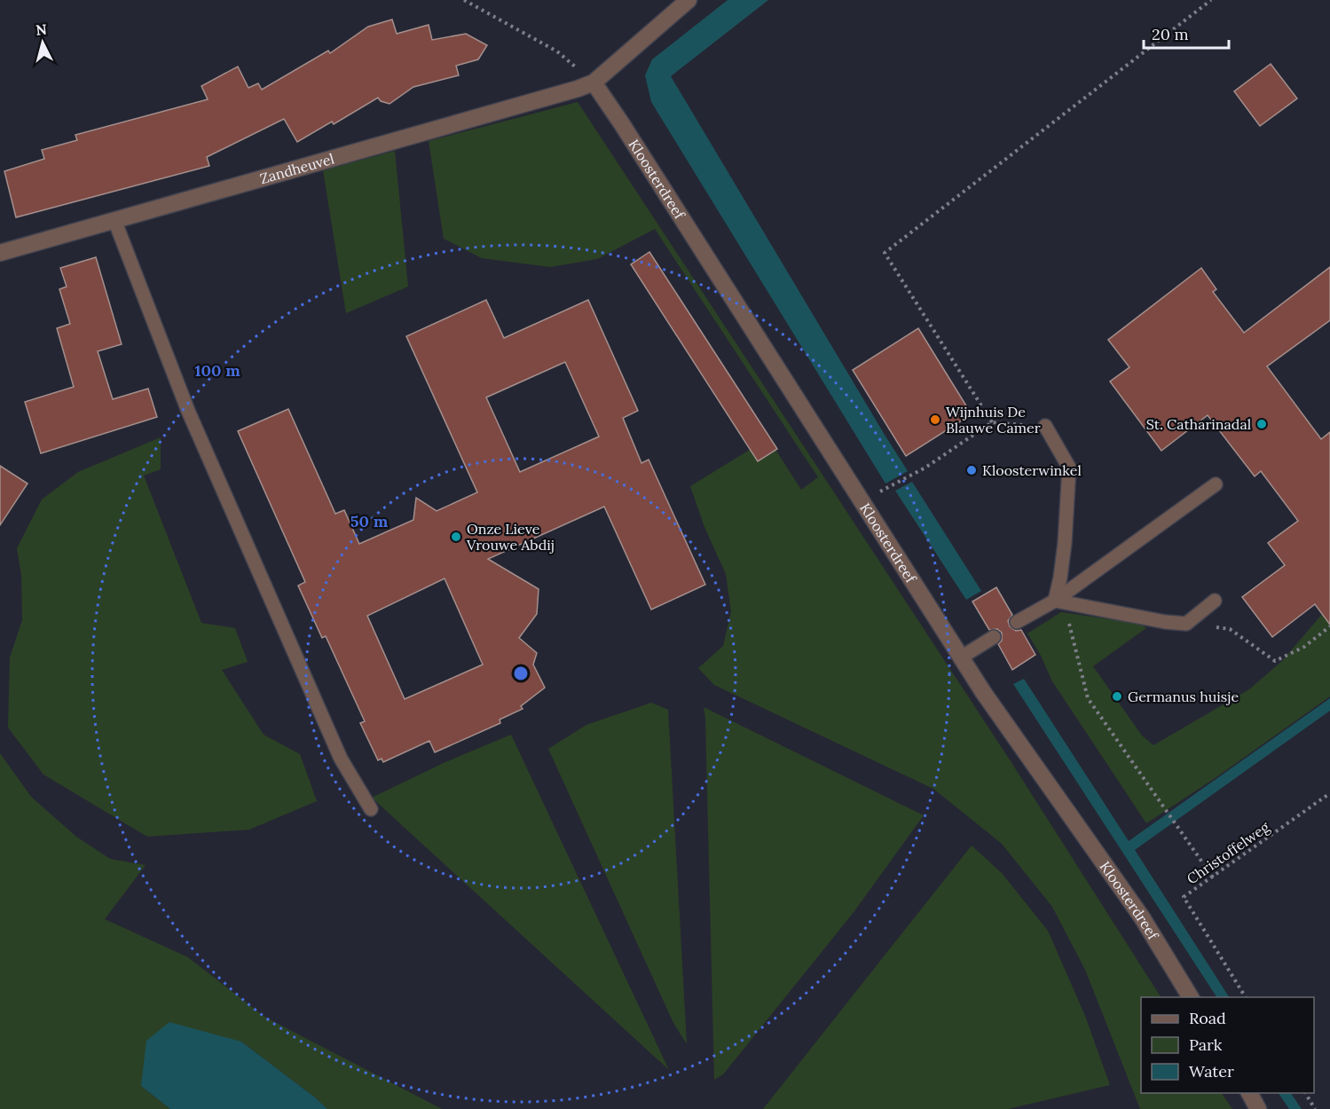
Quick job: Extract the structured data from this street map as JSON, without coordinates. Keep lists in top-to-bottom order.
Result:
{
  "streets": {
    "street": ["Zandheuvel", "Kloosterdreef"],
    "path": ["Christoffelweg"]
  },
  "crossings": [
    ["Zandheuvel", "Kloosterdreef"]
  ],
  "places": [
    "Wijnhuis De Blauwe Camer",
    "St. Catharinadal",
    "Kloosterwinkel",
    "Onze Lieve Vrouwe Abdij",
    "Germanus huisje"
  ],
  "legend": ["Road", "Park", "Water"],
  "scale_bar": "20 m",
  "north": "top",
  "rings": ["100 m", "50 m"]
}
